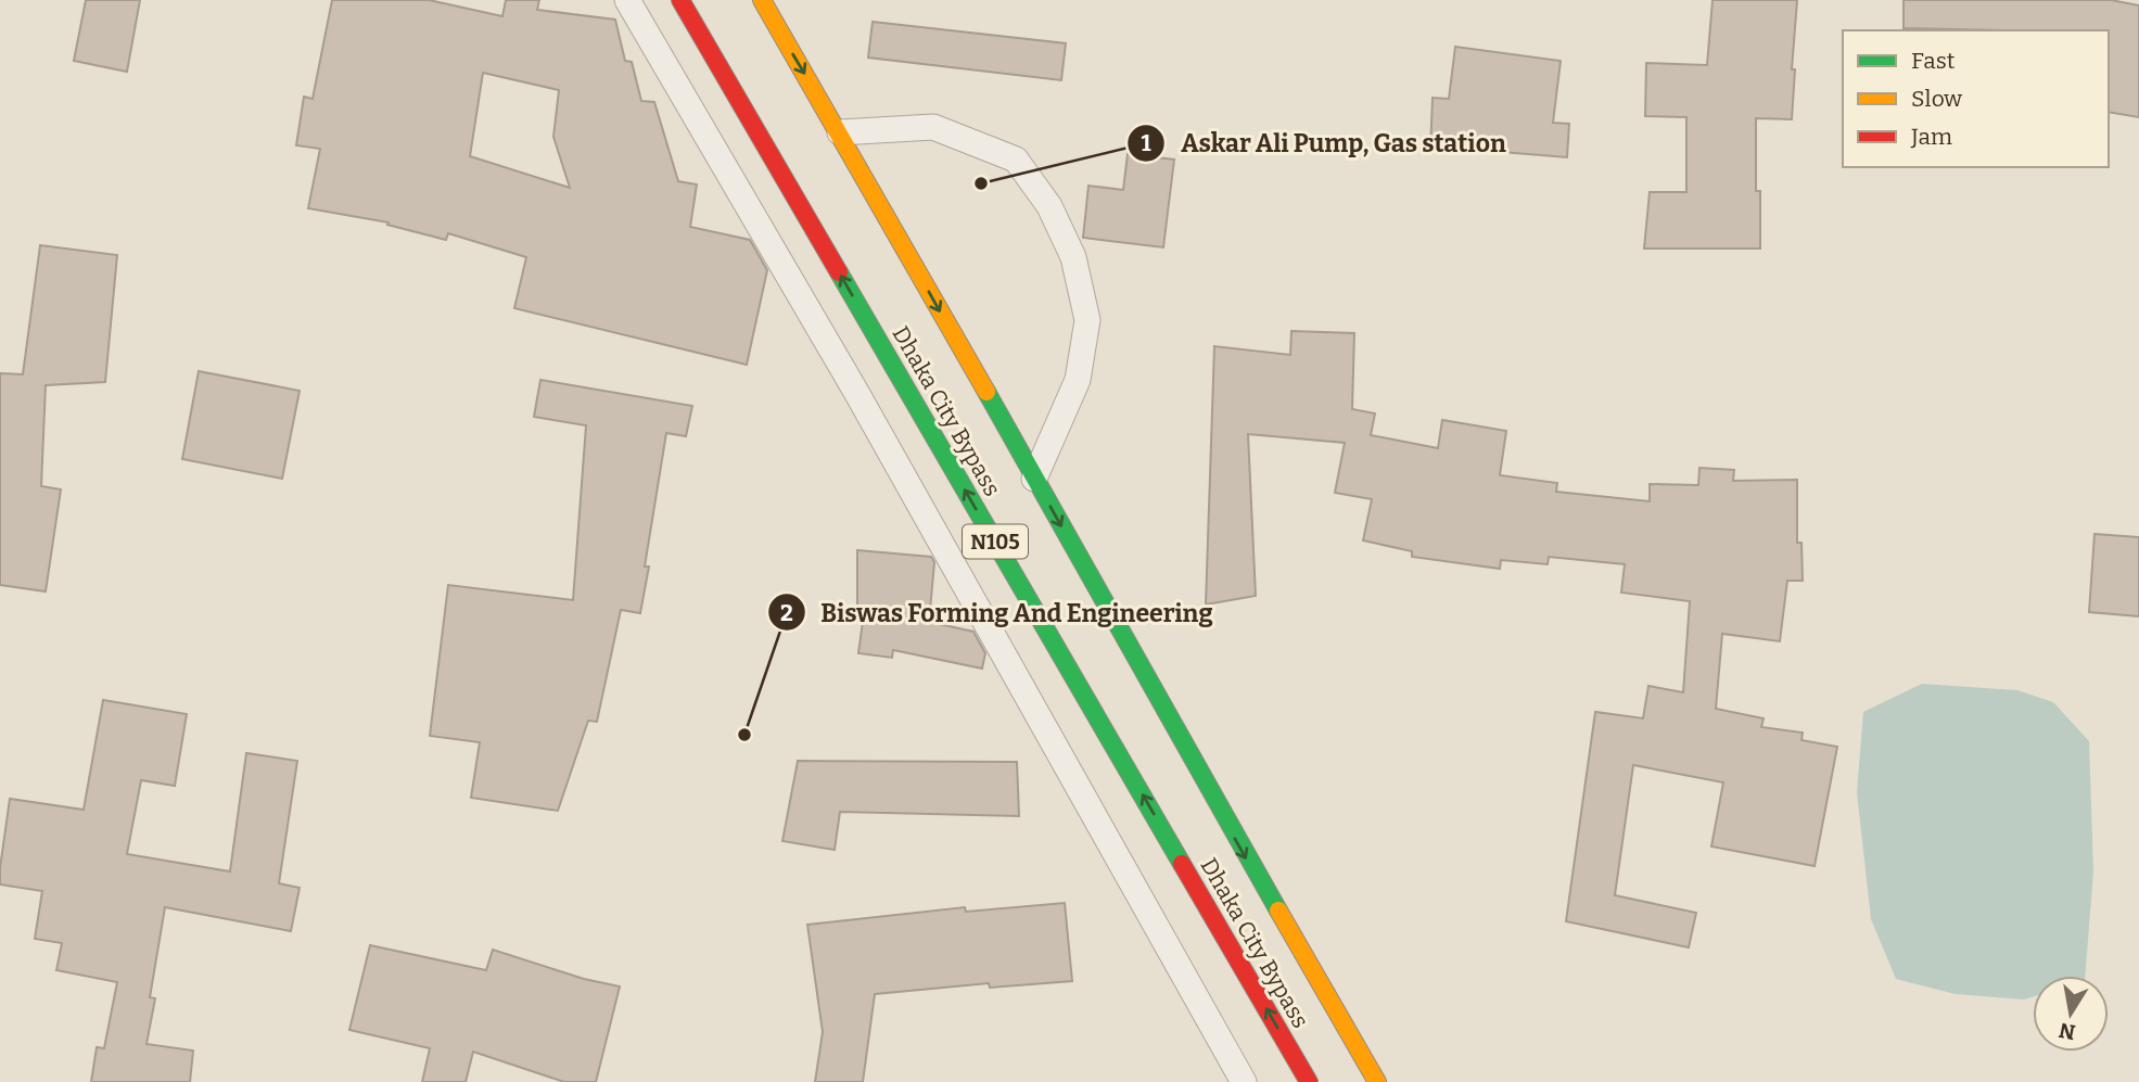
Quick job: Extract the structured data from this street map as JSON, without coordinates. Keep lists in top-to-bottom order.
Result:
{
  "streets": {
    "highway": ["Dhaka City Bypass", "N105"]
  },
  "places": ["Askar Ali Pump, Gas station", "Biswas Forming And Engineering"],
  "legend": ["Fast", "Slow", "Jam"],
  "north": "bottom"
}
